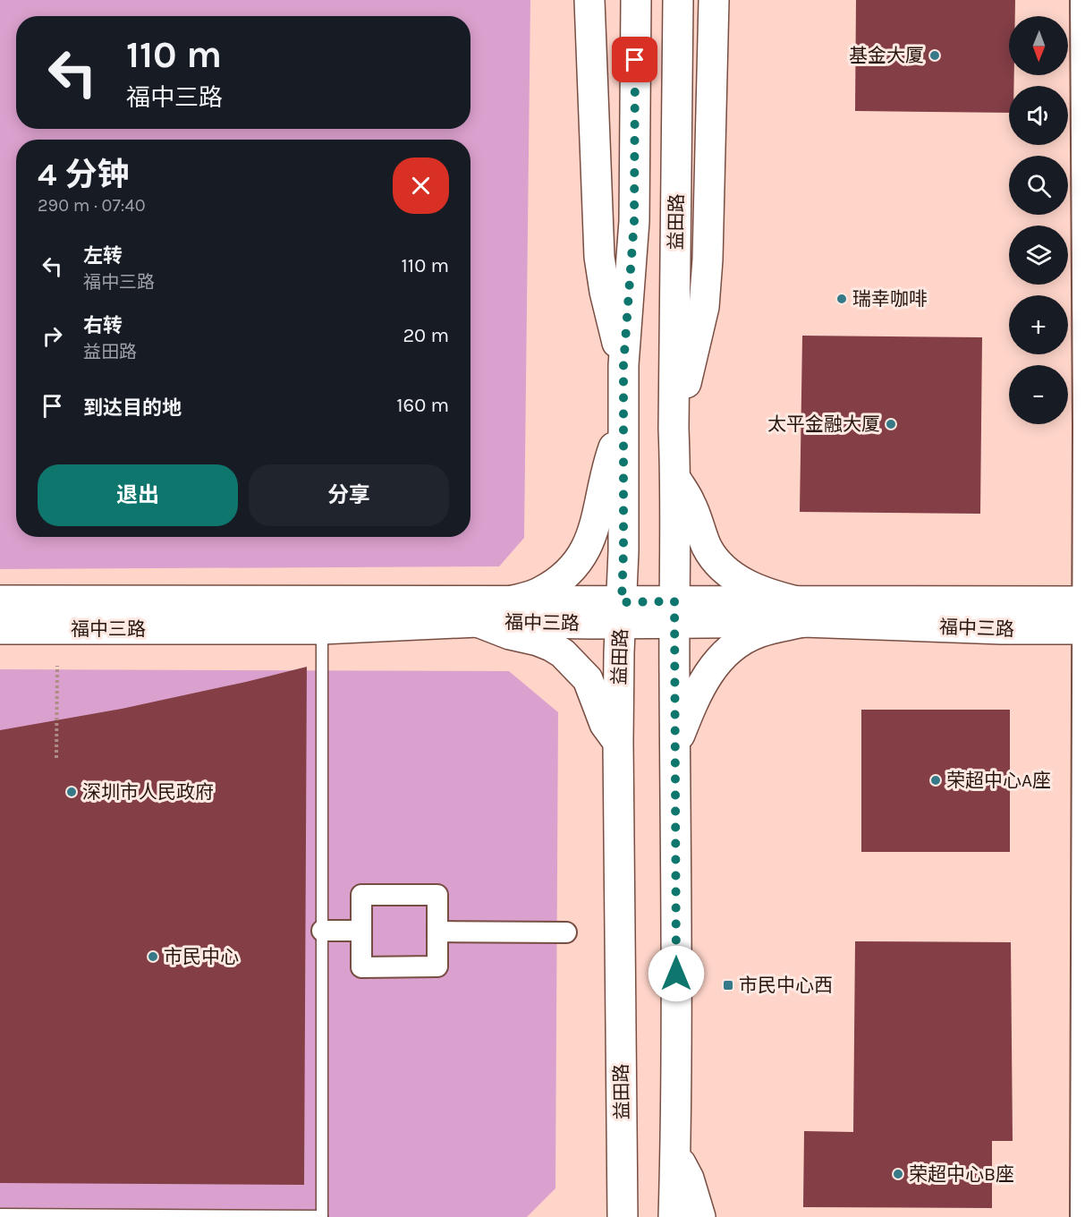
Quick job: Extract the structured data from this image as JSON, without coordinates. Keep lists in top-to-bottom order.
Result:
{
  "streets": {
    "main road": ["益田路", "福中三路"]
  },
  "crossings": [
    ["益田路", "福中三路"]
  ],
  "places": {
    "other": [
      "基金大厦",
      "瑞幸咖啡",
      "太平金融大厦",
      "荣超中心A座",
      "深圳市人民政府",
      "市民中心",
      "荣超中心B座"
    ],
    "transit": ["市民中心西"]
  },
  "north": "bottom",
  "page": {
    "map_buttons": ["+", "−"],
    "turn": ["110 m", "福中三路"],
    "heading": ["4 分钟", "290 m · 07:40"],
    "list": [
      {
        "name": "左转",
        "note": "福中三路",
        "value": "110 m"
      },
      {
        "name": "右转",
        "note": "益田路",
        "value": "20 m"
      },
      {
        "name": "到达目的地",
        "value": "160 m"
      }
    ],
    "buttons": ["退出", "分享"]
  }
}
